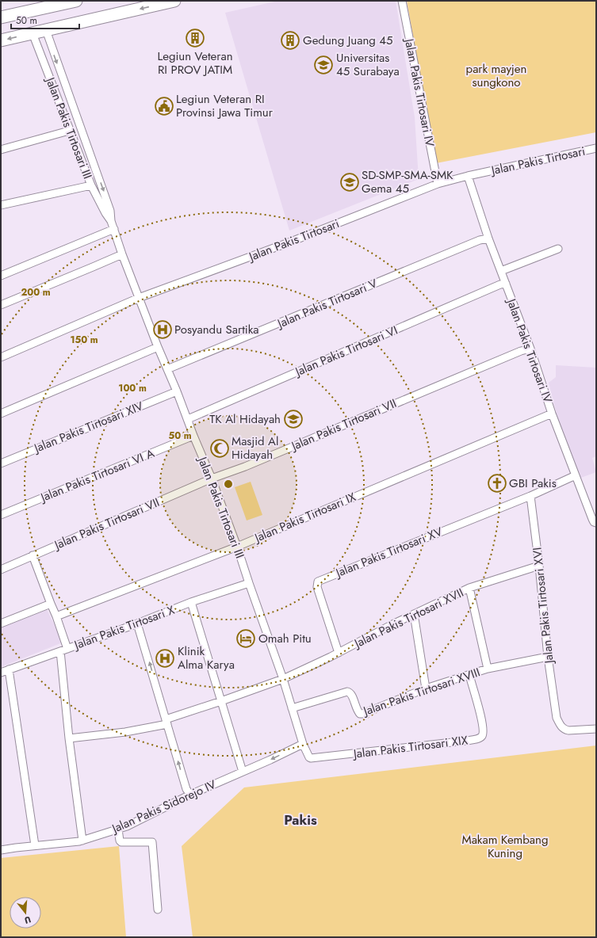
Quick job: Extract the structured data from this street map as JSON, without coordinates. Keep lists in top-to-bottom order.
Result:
{
  "streets": {
    "street": [
      "Jalan Pakis Tirtosari IV",
      "Jalan Pakis Tirtosari III",
      "Jalan Pakis Tirtosari",
      "Jalan Pakis Tirtosari V",
      "Jalan Pakis Tirtosari VI",
      "Jalan Pakis Tirtosari VII",
      "Jalan Pakis Tirtosari XIV",
      "Jalan Pakis Tirtosari VI A",
      "Jalan Pakis Tirtosari IX",
      "Jalan Pakis Tirtosari XV",
      "Jalan Pakis Tirtosari XVI",
      "Jalan Pakis Tirtosari XVII",
      "Jalan Pakis Tirtosari X",
      "Jalan Pakis Tirtosari XVIII",
      "Jalan Pakis Tirtosari XIX",
      "Jalan Pakis Sidorejo IV"
    ]
  },
  "crossings": [
    ["Jalan Pakis Tirtosari IV", "Jalan Pakis Tirtosari"],
    ["Jalan Pakis Tirtosari IV", "Jalan Pakis Tirtosari V"],
    ["Jalan Pakis Tirtosari IV", "Jalan Pakis Tirtosari VI"],
    ["Jalan Pakis Tirtosari IV", "Jalan Pakis Tirtosari VII"],
    ["Jalan Pakis Tirtosari IV", "Jalan Pakis Tirtosari IX"],
    ["Jalan Pakis Tirtosari III", "Jalan Pakis Tirtosari"],
    ["Jalan Pakis Tirtosari III", "Jalan Pakis Tirtosari V"],
    ["Jalan Pakis Tirtosari III", "Jalan Pakis Tirtosari VI"],
    ["Jalan Pakis Tirtosari III", "Jalan Pakis Tirtosari VII"],
    ["Jalan Pakis Tirtosari III", "Jalan Pakis Tirtosari XIV"],
    ["Jalan Pakis Tirtosari III", "Jalan Pakis Tirtosari VI A"],
    ["Jalan Pakis Tirtosari III", "Jalan Pakis Tirtosari IX"],
    ["Jalan Pakis Tirtosari III", "Jalan Pakis Tirtosari XVII"],
    ["Jalan Pakis Tirtosari III", "Jalan Pakis Tirtosari X"],
    ["Jalan Pakis Tirtosari III", "Jalan Pakis Tirtosari XVIII"],
    ["Jalan Pakis Tirtosari III", "Jalan Pakis Tirtosari XIX"],
    ["Jalan Pakis Tirtosari III", "Jalan Pakis Sidorejo IV"],
    ["Jalan Pakis Tirtosari XV", "Jalan Pakis Tirtosari XVI"],
    ["Jalan Pakis Tirtosari XV", "Jalan Pakis Tirtosari XVII"],
    ["Jalan Pakis Tirtosari XVI", "Jalan Pakis Tirtosari XVII"],
    ["Jalan Pakis Tirtosari XVI", "Jalan Pakis Tirtosari XVIII"],
    ["Jalan Pakis Tirtosari XVIII", "Jalan Pakis Tirtosari XIX"],
    ["Jalan Pakis Tirtosari XIX", "Jalan Pakis Sidorejo IV"]
  ],
  "districts": ["Pakis"],
  "parks": ["park mayjen sungkono", "Makam Kembang Kuning"],
  "places": {
    "building": ["Legiun Veteran RI PROV JATIM", "Gedung Juang 45"],
    "school or university": ["Universitas 45 Surabaya", "SD-SMP-SMA-SMK Gema 45", "TK Al Hidayah"],
    "public building": ["Legiun Veteran RI Provinsi Jawa Timur"],
    "hospital": ["Posyandu Sartika", "Klinik Alma Karya"],
    "mosque": ["Masjid Al Hidayah"],
    "church": ["GBI Pakis"],
    "hotel": ["Omah Pitu"]
  },
  "scale_bar": "50 m",
  "north": "bottom",
  "rings": [
    "200 m",
    "150 m",
    "100 m",
    "50 m"
  ]
}
